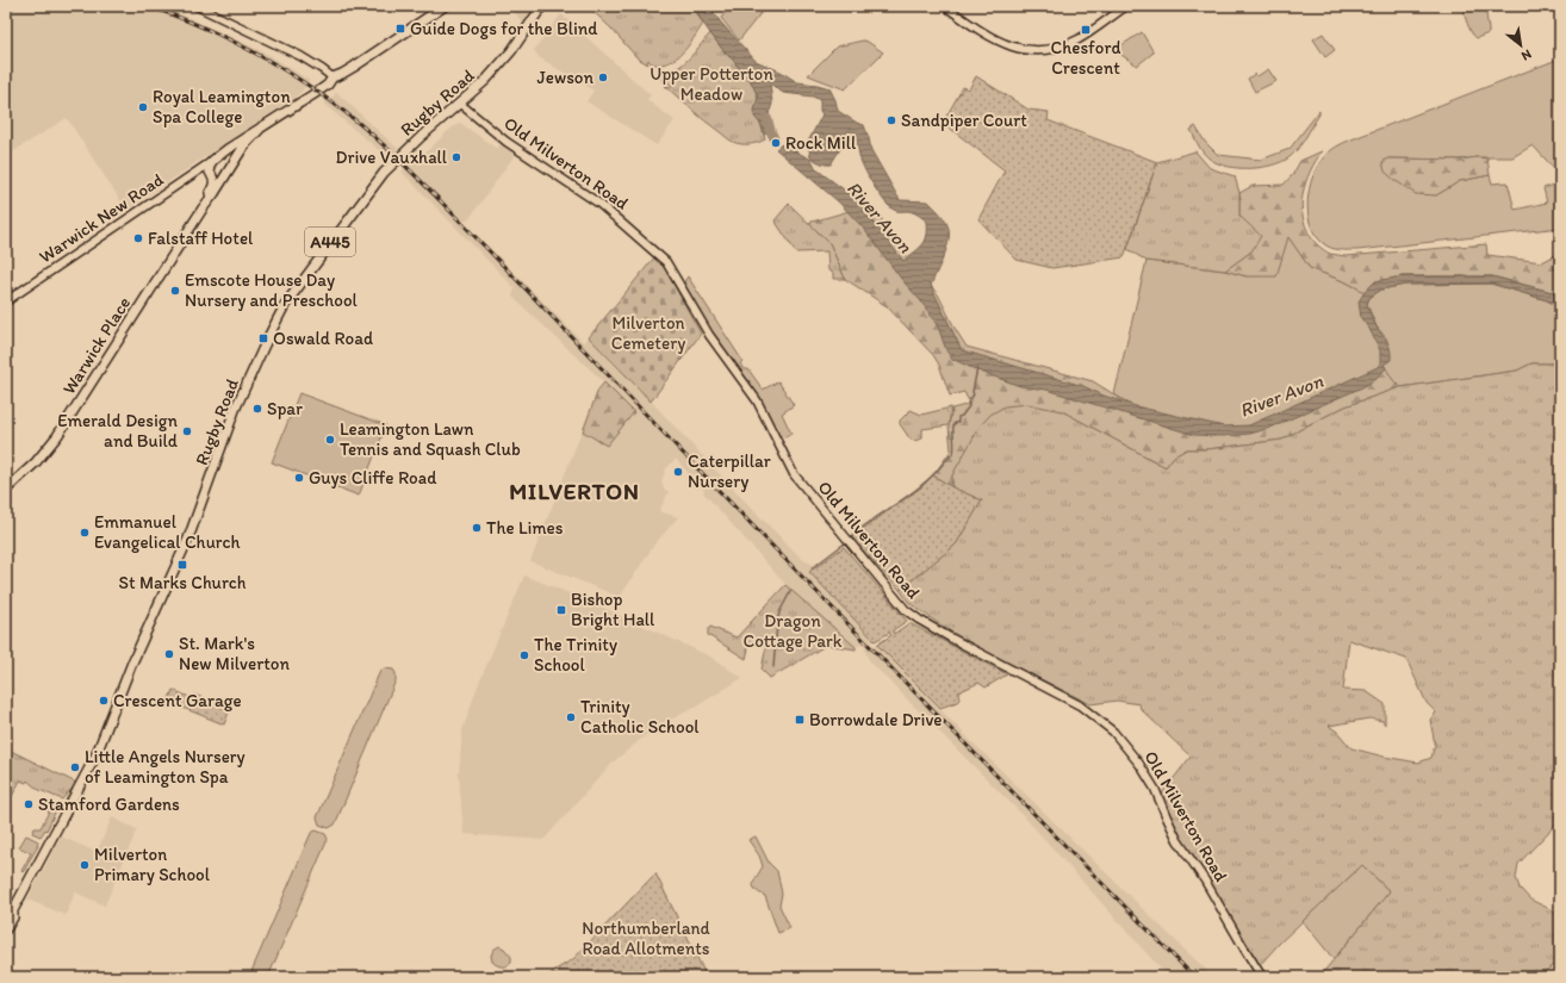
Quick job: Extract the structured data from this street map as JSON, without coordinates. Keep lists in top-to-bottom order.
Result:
{
  "streets": {
    "main road": [
      "Rugby Road",
      "Warwick New Road",
      "A445",
      "Warwick Place"
    ],
    "street": ["Old Milverton Road"]
  },
  "crossings": [
    ["Rugby Road", "Old Milverton Road"],
    ["Warwick New Road", "Warwick Place"]
  ],
  "districts": ["MILVERTON"],
  "water": ["River Avon"],
  "parks": [
    "Upper Potterton Meadow",
    "Milverton Cemetery",
    "Dragon Cottage Park",
    "Northumberland Road Allotments"
  ],
  "places": {
    "transit": [
      "Guide Dogs for the Blind",
      "Chesford Crescent",
      "Oswald Road",
      "St Marks Church",
      "Bishop Bright Hall",
      "Borrowdale Drive"
    ],
    "other": [
      "Jewson",
      "Royal Leamington Spa College",
      "Sandpiper Court",
      "Rock Mill",
      "Drive Vauxhall",
      "Falstaff Hotel",
      "Emscote House Day Nursery and Preschool",
      "Spar",
      "Emerald Design and Build",
      "Leamington Lawn Tennis and Squash Club",
      "Caterpillar Nursery",
      "Guys Cliffe Road",
      "The Limes",
      "Emmanuel Evangelical Church",
      "St. Mark's New Milverton",
      "The Trinity School",
      "Crescent Garage",
      "Trinity Catholic School",
      "Little Angels Nursery of Leamington Spa",
      "Stamford Gardens",
      "Milverton Primary School"
    ]
  },
  "north": "bottom right"
}
